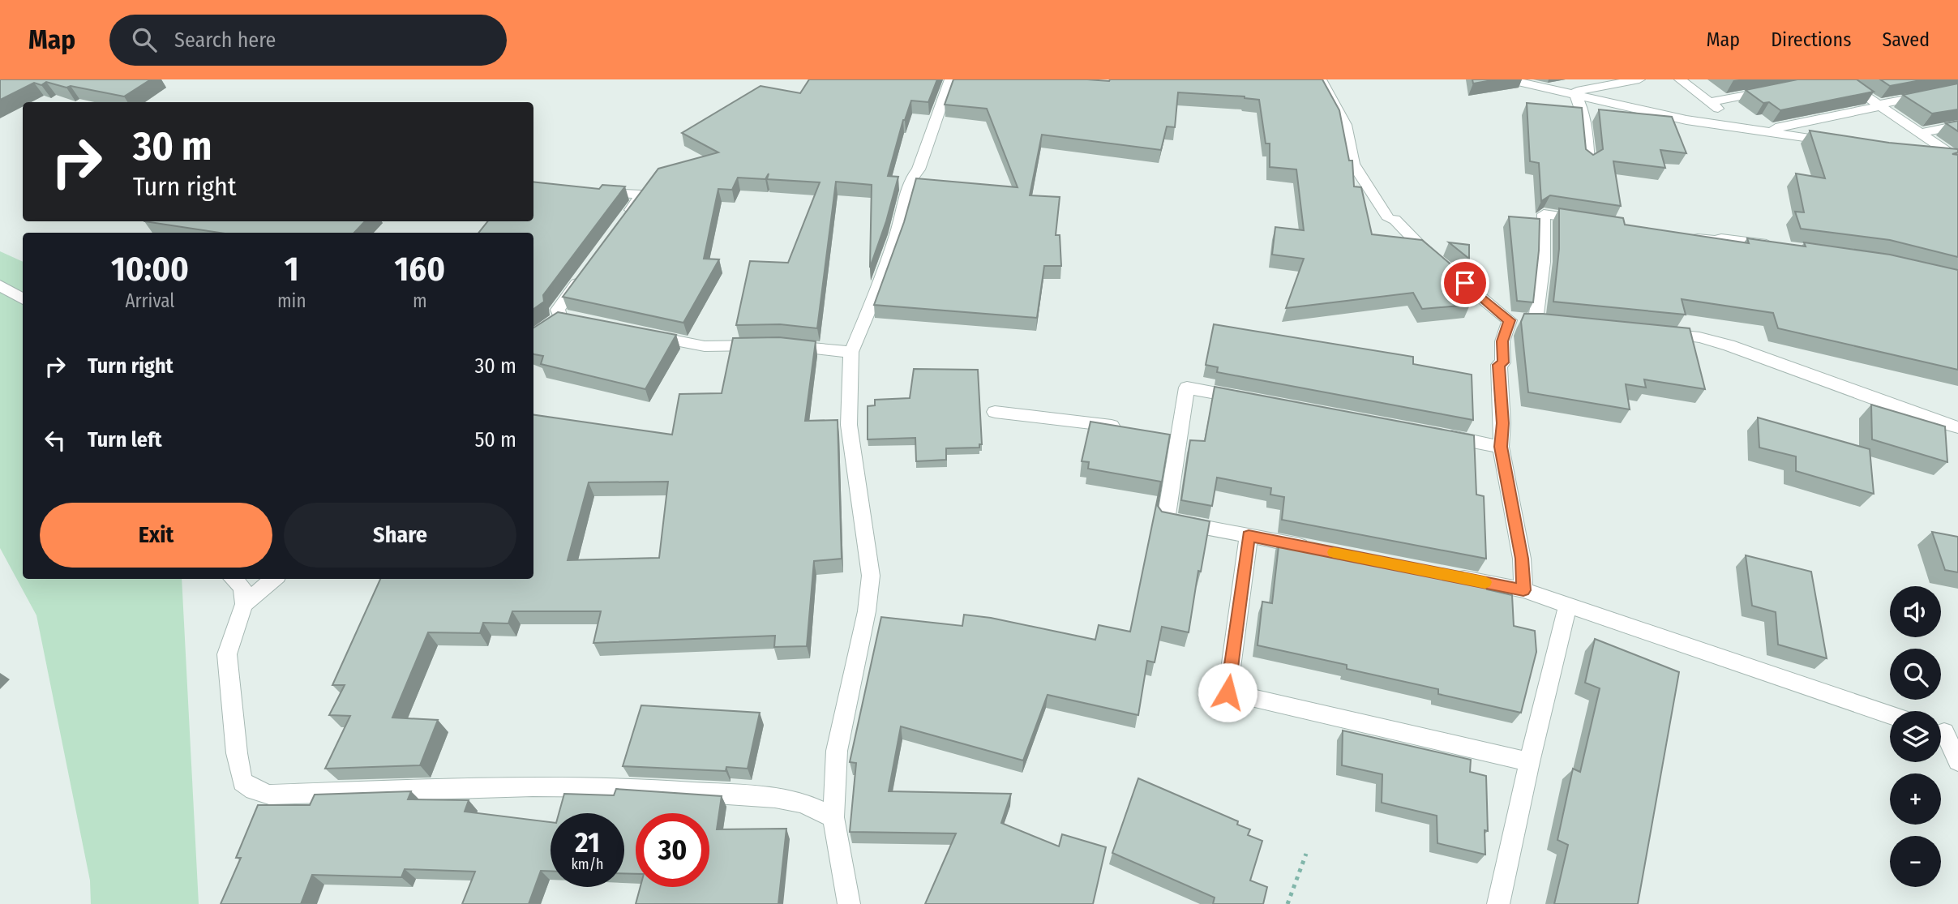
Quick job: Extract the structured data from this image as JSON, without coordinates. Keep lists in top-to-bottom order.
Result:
{
  "page": {
    "header": "Map",
    "search": "Search here",
    "nav": ["Map", "Directions", "Saved"],
    "turn": ["30 m", "Turn right"],
    "eta": [
      "10:00",
      "Arrival",
      "1",
      "min",
      "160",
      "m"
    ],
    "list": [
      {
        "name": "Turn right",
        "value": "30 m"
      },
      {
        "name": "Turn left",
        "value": "50 m"
      }
    ],
    "buttons": ["Exit", "Share"],
    "map_buttons": ["+", "−"],
    "speed": "21 km/h",
    "limit": "30"
  }
}
